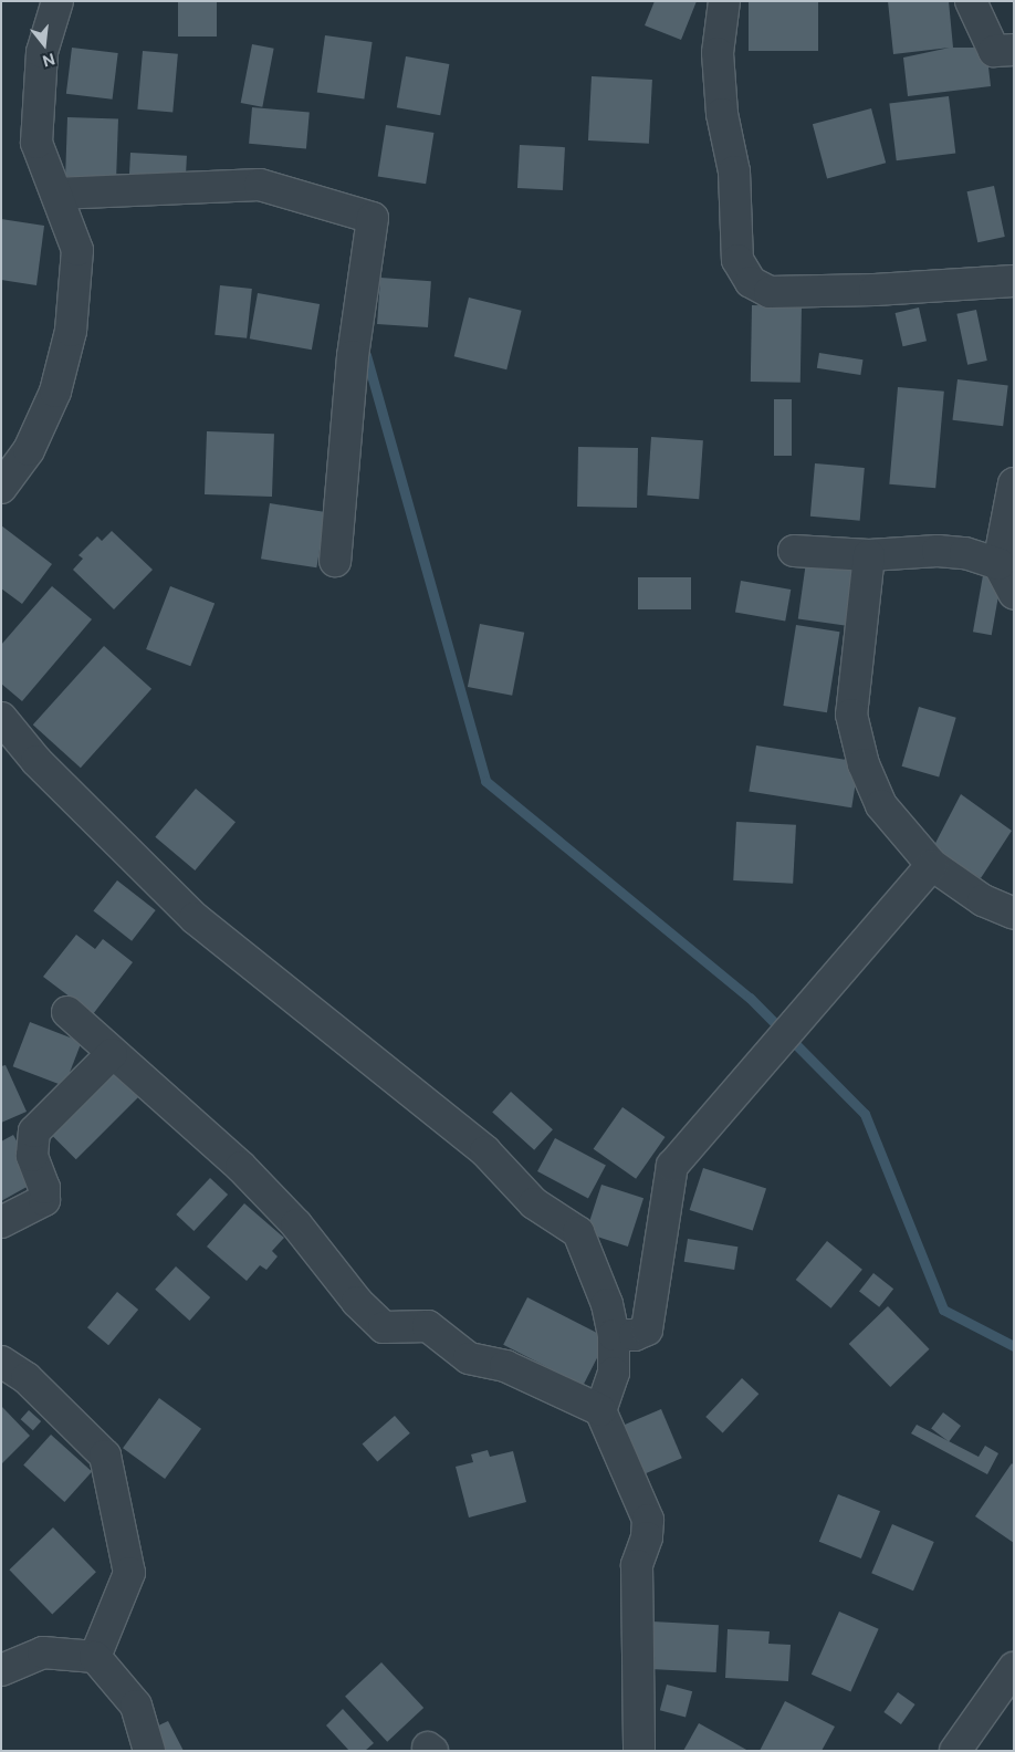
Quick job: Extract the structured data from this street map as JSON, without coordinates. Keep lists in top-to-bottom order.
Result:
{
  "north": "bottom"
}
